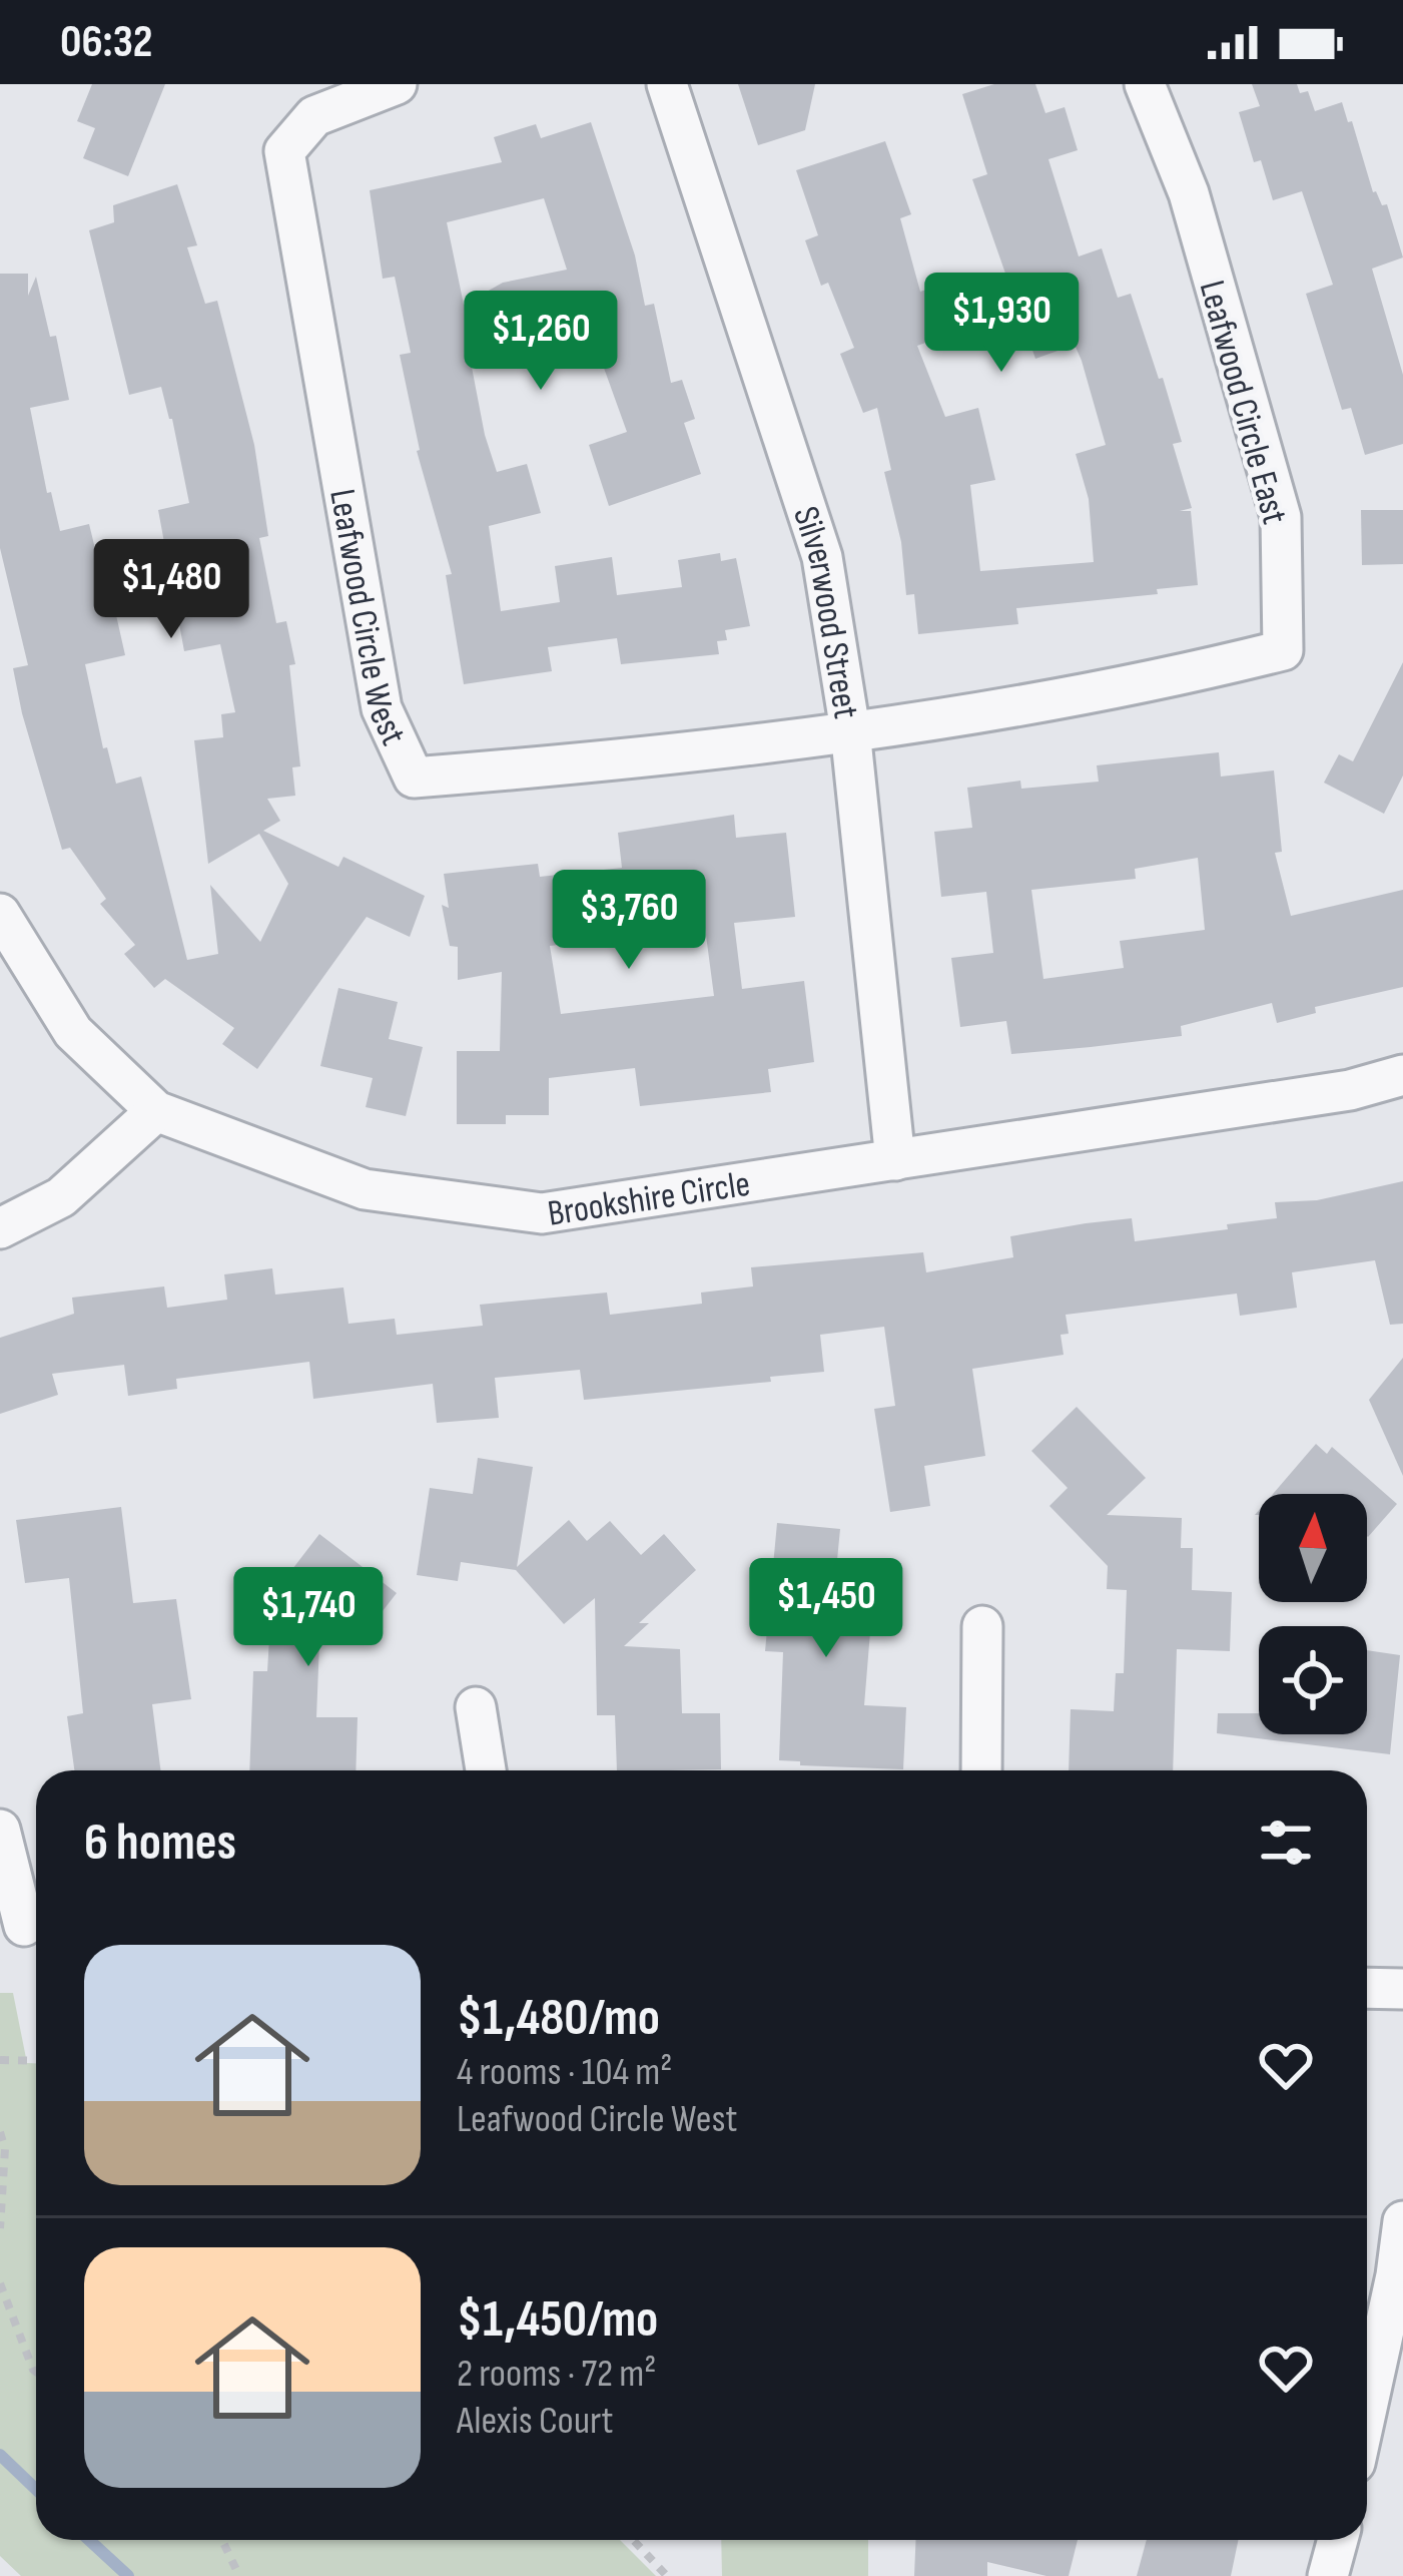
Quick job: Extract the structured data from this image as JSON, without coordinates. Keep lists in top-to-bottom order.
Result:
{
  "streets": {
    "street": [
      "Leafwood Circle East",
      "Silverwood Street",
      "Leafwood Circle West",
      "Brookshire Circle"
    ]
  },
  "crossings": [
    ["Leafwood Circle East", "Silverwood Street"],
    ["Leafwood Circle East", "Leafwood Circle West"],
    ["Silverwood Street", "Leafwood Circle West"],
    ["Silverwood Street", "Brookshire Circle"]
  ],
  "north": "top",
  "page": {
    "status": "06:32",
    "price": [
      "$1,930",
      "$1,260",
      "$1,480",
      "$3,760",
      "$1,450",
      "$1,740"
    ],
    "heading": "6 homes",
    "list": [
      {
        "name": "$1,480/mo",
        "note": "4 rooms · 104 m² · Leafwood Circle West"
      },
      {
        "name": "$1,450/mo",
        "note": "2 rooms · 72 m² · Alexis Court"
      }
    ]
  }
}
